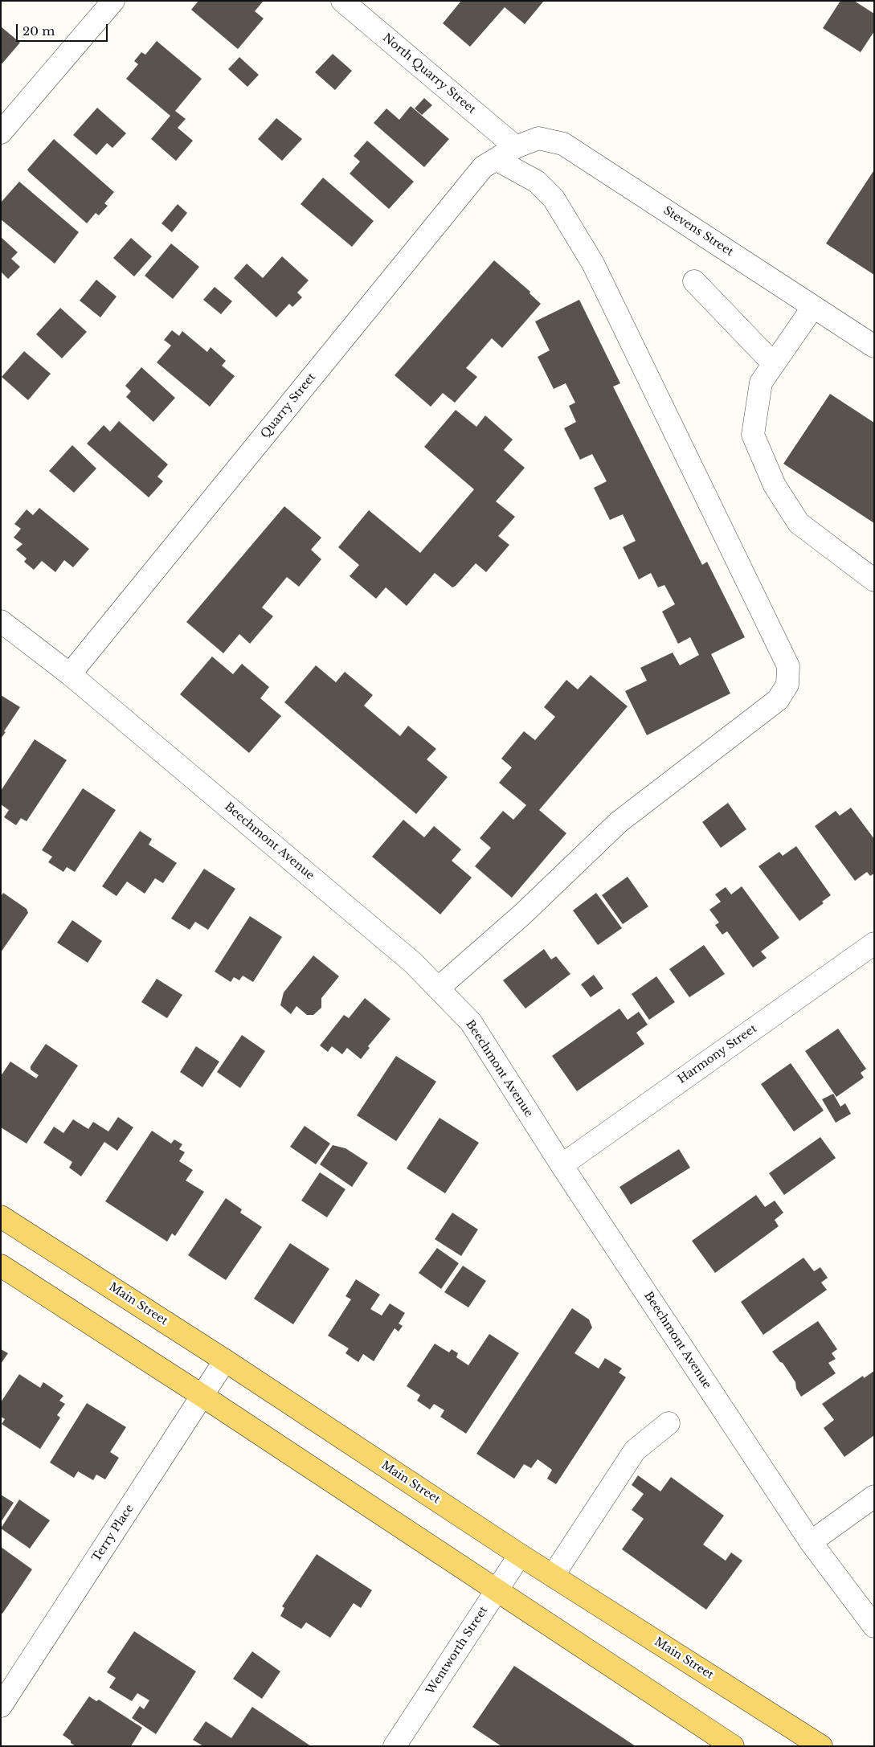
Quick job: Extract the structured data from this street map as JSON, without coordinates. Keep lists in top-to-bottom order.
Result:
{
  "streets": {
    "main road": ["Main Street"],
    "street": [
      "North Quarry Street",
      "Stevens Street",
      "Quarry Street",
      "Beechmont Avenue",
      "Harmony Street",
      "Terry Place",
      "Wentworth Street"
    ]
  },
  "crossings": [
    ["North Quarry Street", "Stevens Street"],
    ["North Quarry Street", "Quarry Street"],
    ["Stevens Street", "Quarry Street"],
    ["Quarry Street", "Beechmont Avenue"],
    ["Beechmont Avenue", "Harmony Street"],
    ["Main Street", "Terry Place"],
    ["Main Street", "Wentworth Street"]
  ],
  "scale_bar": "20 m"
}
